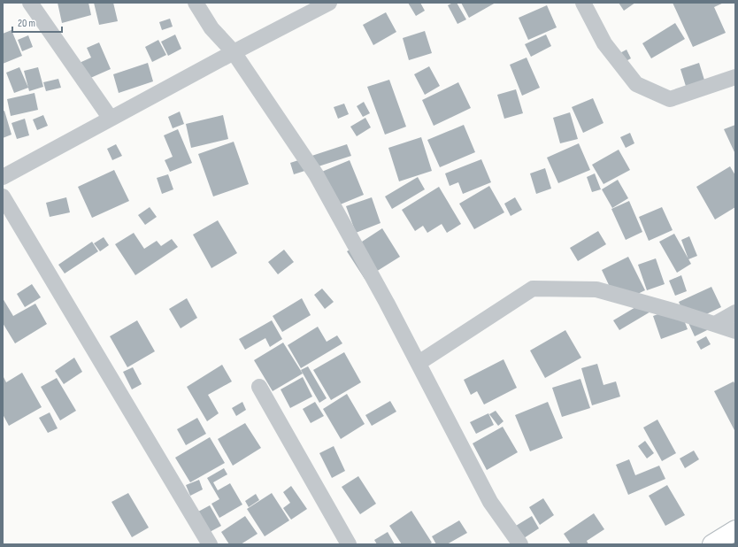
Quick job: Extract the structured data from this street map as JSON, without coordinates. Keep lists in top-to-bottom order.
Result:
{
  "scale_bar": "20 m"
}
